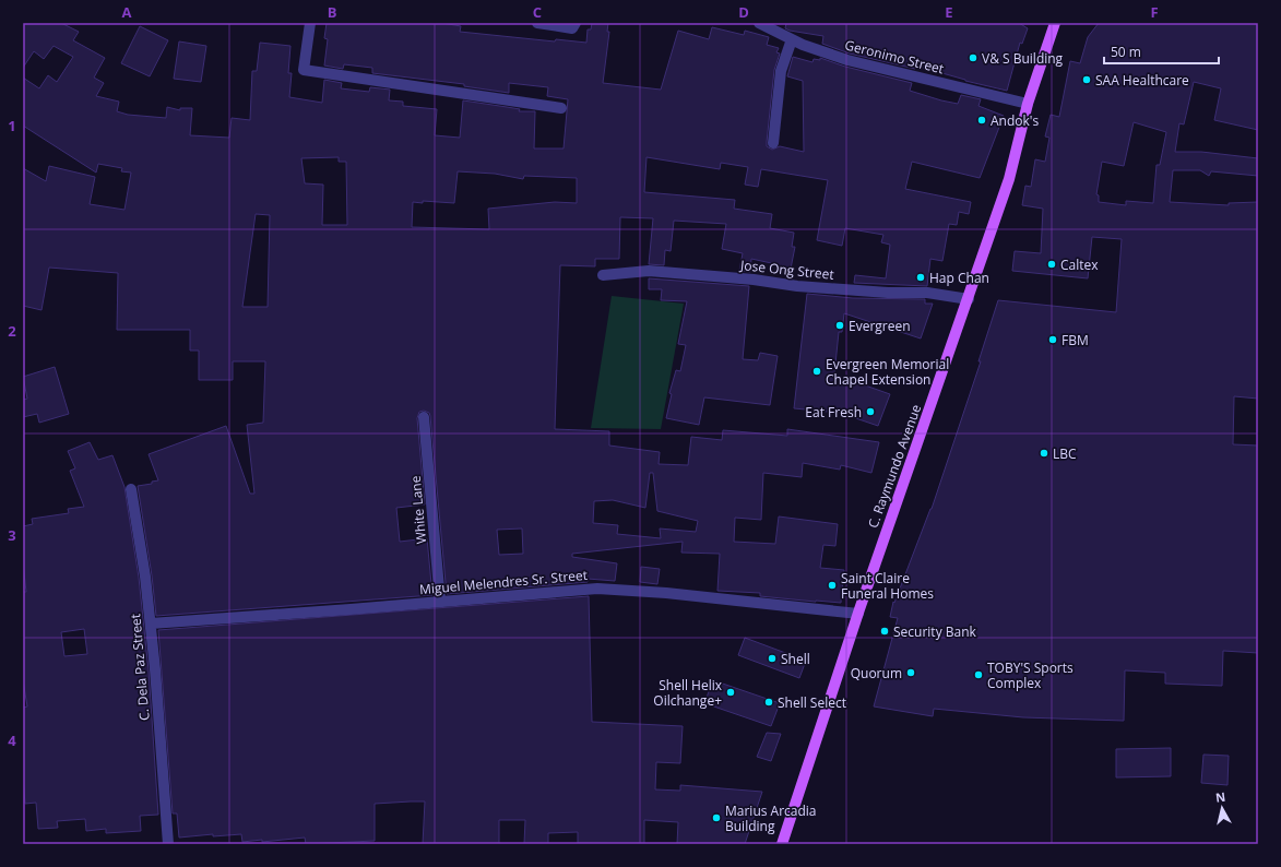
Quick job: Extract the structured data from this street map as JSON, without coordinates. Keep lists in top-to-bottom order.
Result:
{
  "streets": {
    "main road": ["C. Raymundo Avenue"],
    "street": [
      "Geronimo Street",
      "Jose Ong Street",
      "White Lane",
      "Miguel Melendres Sr. Street",
      "C. Dela Paz Street"
    ]
  },
  "crossings": [
    ["Geronimo Street", "C. Raymundo Avenue"],
    ["Jose Ong Street", "C. Raymundo Avenue"],
    ["C. Raymundo Avenue", "Miguel Melendres Sr. Street"],
    ["White Lane", "Miguel Melendres Sr. Street"],
    ["Miguel Melendres Sr. Street", "C. Dela Paz Street"]
  ],
  "places": [
    "V& S Building",
    "SAA Healthcare",
    "Andok's",
    "Caltex",
    "Hap Chan",
    "Evergreen",
    "FBM",
    "Evergreen Memorial Chapel Extension",
    "Eat Fresh",
    "LBC",
    "Saint Claire Funeral Homes",
    "Security Bank",
    "Shell",
    "Quorum",
    "TOBY'S Sports Complex",
    "Shell Helix Oilchange+",
    "Shell Select",
    "Marius Arcadia Building"
  ],
  "scale_bar": "50 m",
  "north": "top",
  "grid": {
    "columns": [
      "A",
      "B",
      "C",
      "D",
      "E",
      "F"
    ],
    "rows": [
      "1",
      "2",
      "3",
      "4"
    ]
  }
}
